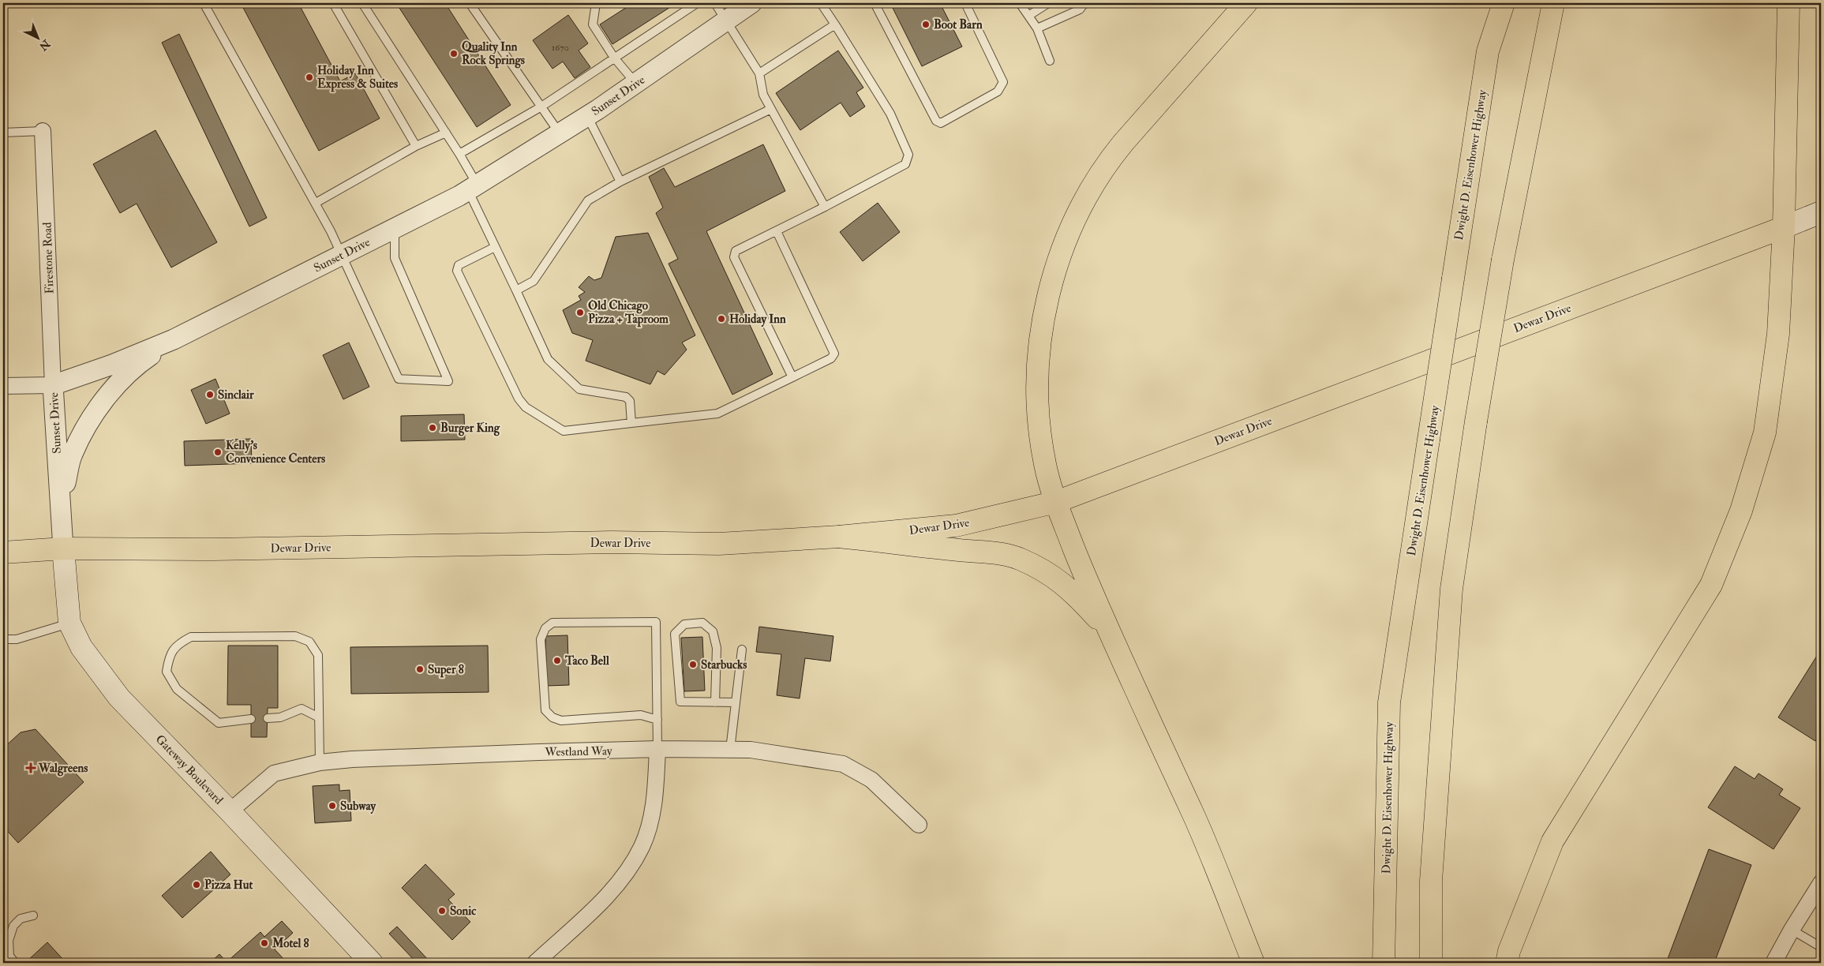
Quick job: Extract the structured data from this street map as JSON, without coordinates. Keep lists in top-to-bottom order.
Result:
{
  "streets": {
    "main road": ["Dwight D. Eisenhower Highway", "Dewar Drive", "Gateway Boulevard"],
    "street": ["Sunset Drive", "Firestone Road", "Westland Way"]
  },
  "crossings": [
    ["Sunset Drive", "Firestone Road"],
    ["Sunset Drive", "Dewar Drive"],
    ["Sunset Drive", "Gateway Boulevard"],
    ["Dewar Drive", "Gateway Boulevard"],
    ["Westland Way", "Gateway Boulevard"]
  ],
  "places": {
    "other": [
      "Boot Barn",
      "Quality Inn Rock Springs",
      "Holiday Inn Express & Suites",
      "Old Chicago Pizza + Taproom",
      "Holiday Inn",
      "Sinclair",
      "Burger King",
      "Kelly’s Convenience Centers",
      "Taco Bell",
      "Starbucks",
      "Super 8",
      "Subway",
      "Pizza Hut",
      "Sonic",
      "Motel 8"
    ],
    "health": ["Walgreens"]
  },
  "house_numbers": ["1670"],
  "north": "bottom right"
}
